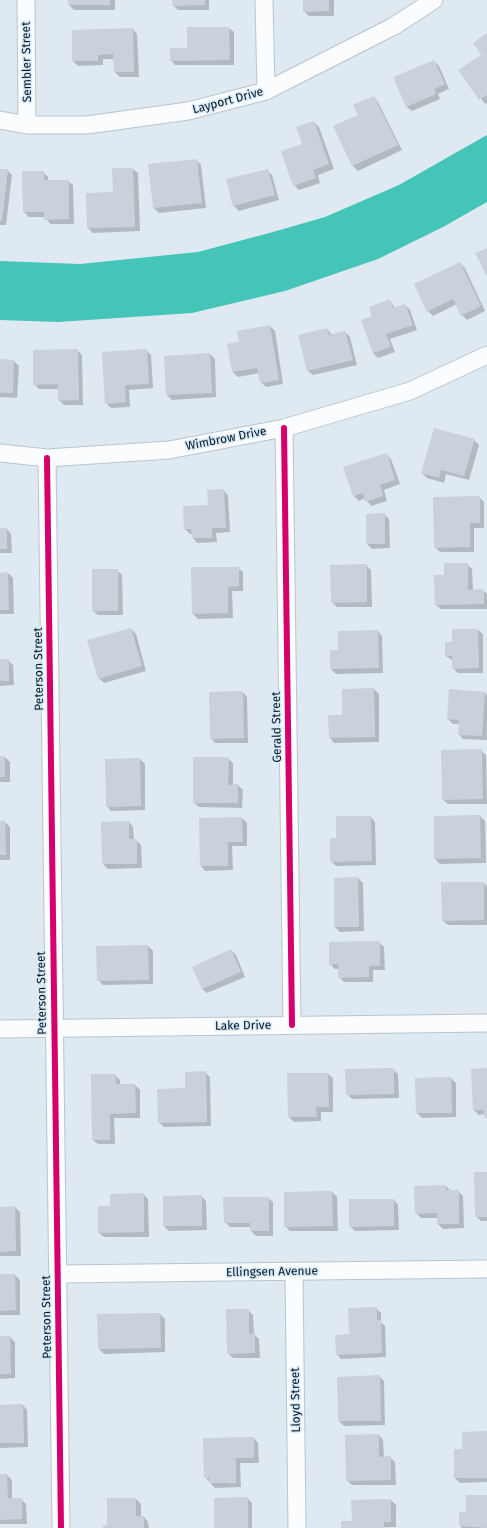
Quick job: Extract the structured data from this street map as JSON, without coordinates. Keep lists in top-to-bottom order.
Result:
{
  "streets": {
    "street": [
      "Sembler Street",
      "Layport Drive",
      "Wimbrow Drive",
      "Peterson Street",
      "Gerald Street",
      "Lake Drive",
      "Ellingsen Avenue",
      "Lloyd Street"
    ]
  },
  "crossings": [
    ["Sembler Street", "Layport Drive"],
    ["Wimbrow Drive", "Peterson Street"],
    ["Wimbrow Drive", "Gerald Street"],
    ["Peterson Street", "Lake Drive"],
    ["Peterson Street", "Ellingsen Avenue"],
    ["Gerald Street", "Lake Drive"],
    ["Ellingsen Avenue", "Lloyd Street"]
  ]
}
